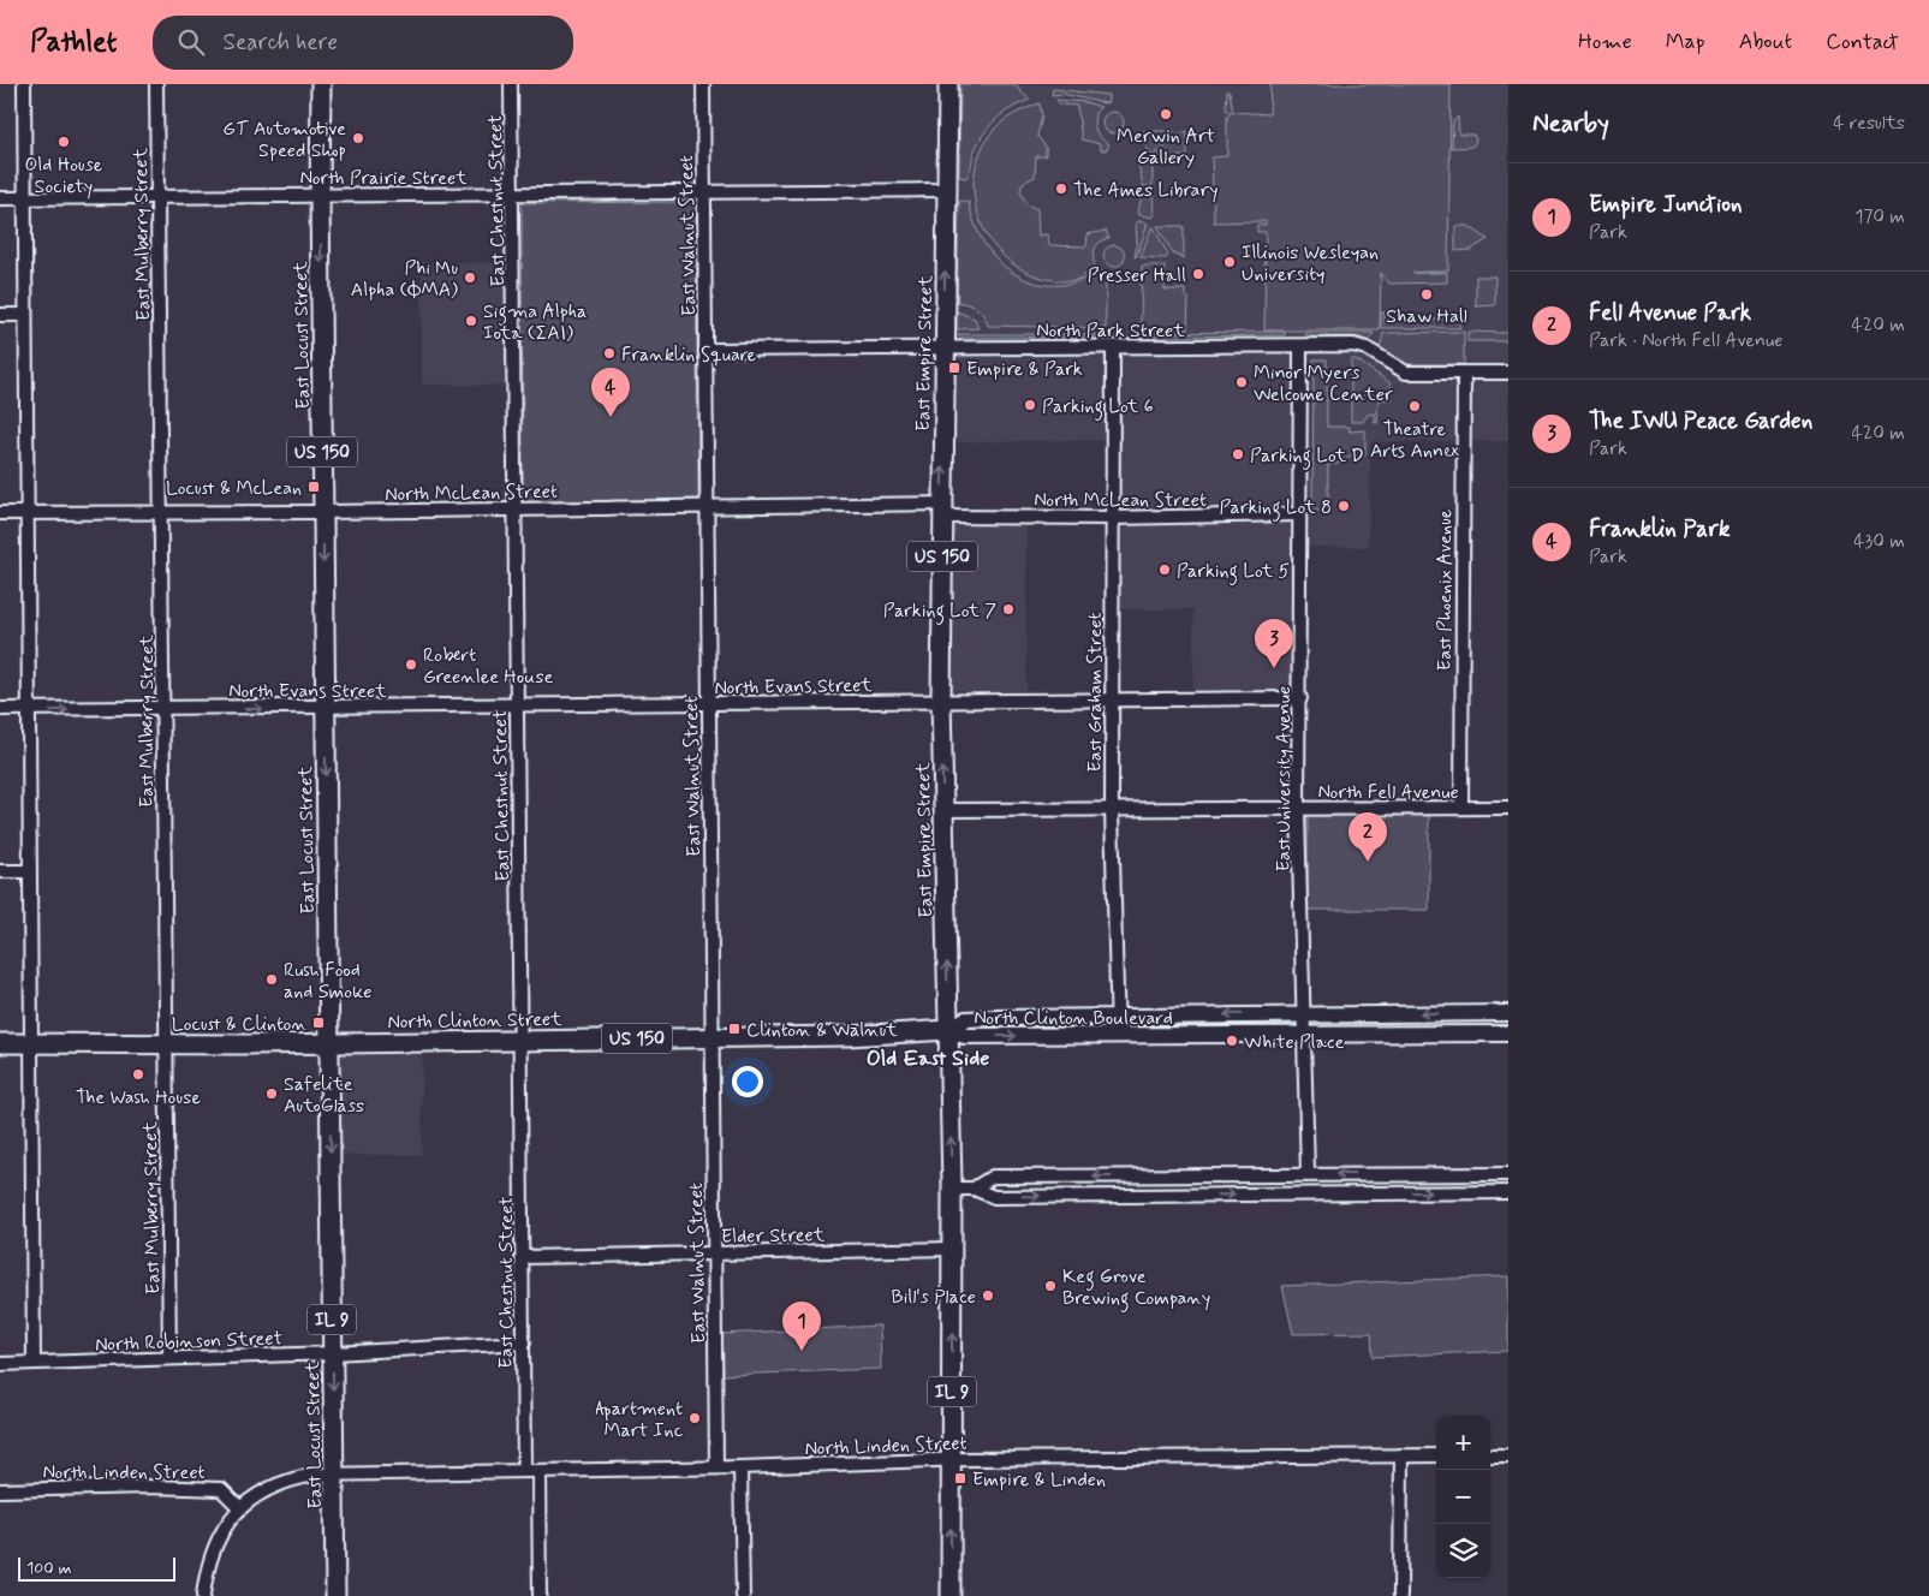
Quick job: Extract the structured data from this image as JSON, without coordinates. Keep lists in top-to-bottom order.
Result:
{
  "streets": {
    "main road": [
      "East Locust Street",
      "East Empire Street",
      "US 150",
      "North Clinton Street",
      "IL 9"
    ],
    "street": [
      "North Prairie Street",
      "East Chestnut Street",
      "East Mulberry Street",
      "East Walnut Street",
      "North Park Street",
      "North McLean Street",
      "East Phoenix Avenue",
      "North Evans Street",
      "East Graham Street",
      "East University Avenue",
      "North Fell Avenue",
      "North Clinton Boulevard",
      "Elder Street",
      "North Robinson Street",
      "North Linden Street"
    ]
  },
  "crossings": [
    ["North Prairie Street", "East Chestnut Street"],
    ["North Prairie Street", "East Mulberry Street"],
    ["North Prairie Street", "East Walnut Street"],
    ["North Prairie Street", "East Locust Street"],
    ["North Prairie Street", "East Empire Street"],
    ["East Chestnut Street", "North McLean Street"],
    ["East Chestnut Street", "North Evans Street"],
    ["East Chestnut Street", "North Clinton Street"],
    ["East Chestnut Street", "Elder Street"],
    ["East Chestnut Street", "North Robinson Street"],
    ["East Chestnut Street", "North Linden Street"],
    ["East Mulberry Street", "North McLean Street"],
    ["East Mulberry Street", "North Evans Street"],
    ["East Mulberry Street", "North Clinton Street"],
    ["East Mulberry Street", "North Robinson Street"],
    ["East Walnut Street", "North Park Street"],
    ["East Walnut Street", "North McLean Street"],
    ["East Walnut Street", "North Evans Street"],
    ["East Walnut Street", "North Clinton Street"],
    ["East Walnut Street", "Elder Street"],
    ["East Walnut Street", "North Linden Street"],
    ["North Park Street", "East Empire Street"],
    ["North Park Street", "East Phoenix Avenue"],
    ["North Park Street", "East Graham Street"],
    ["North Park Street", "East University Avenue"],
    ["East Locust Street", "North McLean Street"],
    ["East Locust Street", "North Evans Street"],
    ["East Locust Street", "North Clinton Street"],
    ["East Locust Street", "North Robinson Street"],
    ["East Locust Street", "North Linden Street"],
    ["East Empire Street", "North McLean Street"],
    ["East Empire Street", "North Evans Street"],
    ["East Empire Street", "North Fell Avenue"],
    ["East Empire Street", "North Clinton Boulevard"],
    ["East Empire Street", "North Clinton Street"],
    ["East Empire Street", "Elder Street"],
    ["East Empire Street", "North Linden Street"],
    ["North McLean Street", "East Graham Street"],
    ["North McLean Street", "East University Avenue"],
    ["East Phoenix Avenue", "North Fell Avenue"],
    ["North Evans Street", "East Graham Street"],
    ["North Evans Street", "East University Avenue"],
    ["East Graham Street", "North Fell Avenue"],
    ["East Graham Street", "North Clinton Boulevard"],
    ["East University Avenue", "North Fell Avenue"],
    ["East University Avenue", "North Clinton Boulevard"],
    ["North Clinton Boulevard", "North Clinton Street"]
  ],
  "one_way": ["East Locust Street", "East Empire Street"],
  "districts": ["Old East Side"],
  "places": {
    "other": [
      "Merwin Art Gallery",
      "GT Automotive Speed Shop",
      "Old House Society",
      "The Ames Library",
      "Illinois Wesleyan University",
      "Presser Hall",
      "Phi Mu Alpha (ΦΜΑ)",
      "Shaw Hall",
      "Sigma Alpha Iota (ΣΑΙ)",
      "Franklin Square",
      "Minor Myers Welcome Center",
      "Parking Lot 6",
      "Theatre Arts Annex",
      "Parking Lot D",
      "Parking Lot 8",
      "Parking Lot 5",
      "Parking Lot 7",
      "Robert Greenlee House",
      "Rush Food and Smoke",
      "White Place",
      "The Wash House",
      "Safelite AutoGlass",
      "Keg Grove Brewing Company",
      "Bill's Place",
      "Apartment Mart Inc"
    ],
    "transit": [
      "Empire & Park",
      "Locust & McLean",
      "Locust & Clinton",
      "Clinton & Walnut",
      "Empire & Linden"
    ]
  },
  "scale_bar": "100 m",
  "page": {
    "header": "Pathlet",
    "search": "Search here",
    "nav": [
      "Home",
      "Map",
      "About",
      "Contact"
    ],
    "heading": ["Nearby", "4 results"],
    "list": [
      {
        "mark": "1",
        "name": "Empire Junction",
        "note": "Park",
        "value": "170 m"
      },
      {
        "mark": "2",
        "name": "Fell Avenue Park",
        "note": "Park · North Fell Avenue",
        "value": "420 m"
      },
      {
        "mark": "3",
        "name": "The IWU Peace Garden",
        "note": "Park",
        "value": "420 m"
      },
      {
        "mark": "4",
        "name": "Franklin Park",
        "note": "Park",
        "value": "430 m"
      }
    ],
    "pins": [
      "4",
      "3",
      "2",
      "1"
    ],
    "map_buttons": ["+", "−"],
    "scale": "100 m"
  }
}
